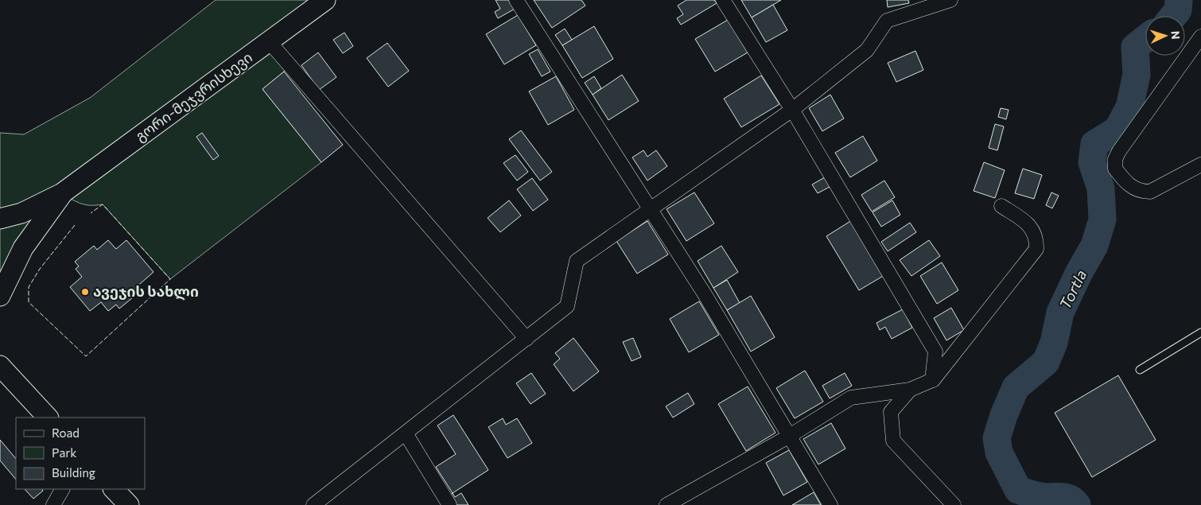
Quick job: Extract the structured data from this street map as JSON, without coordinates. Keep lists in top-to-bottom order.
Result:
{
  "streets": {
    "main road": ["გორი-მეჯვრისხევი"]
  },
  "water": ["Tortla"],
  "places": ["ავეჯის სახლი"],
  "legend": ["Road", "Park", "Building"],
  "north": "right"
}
